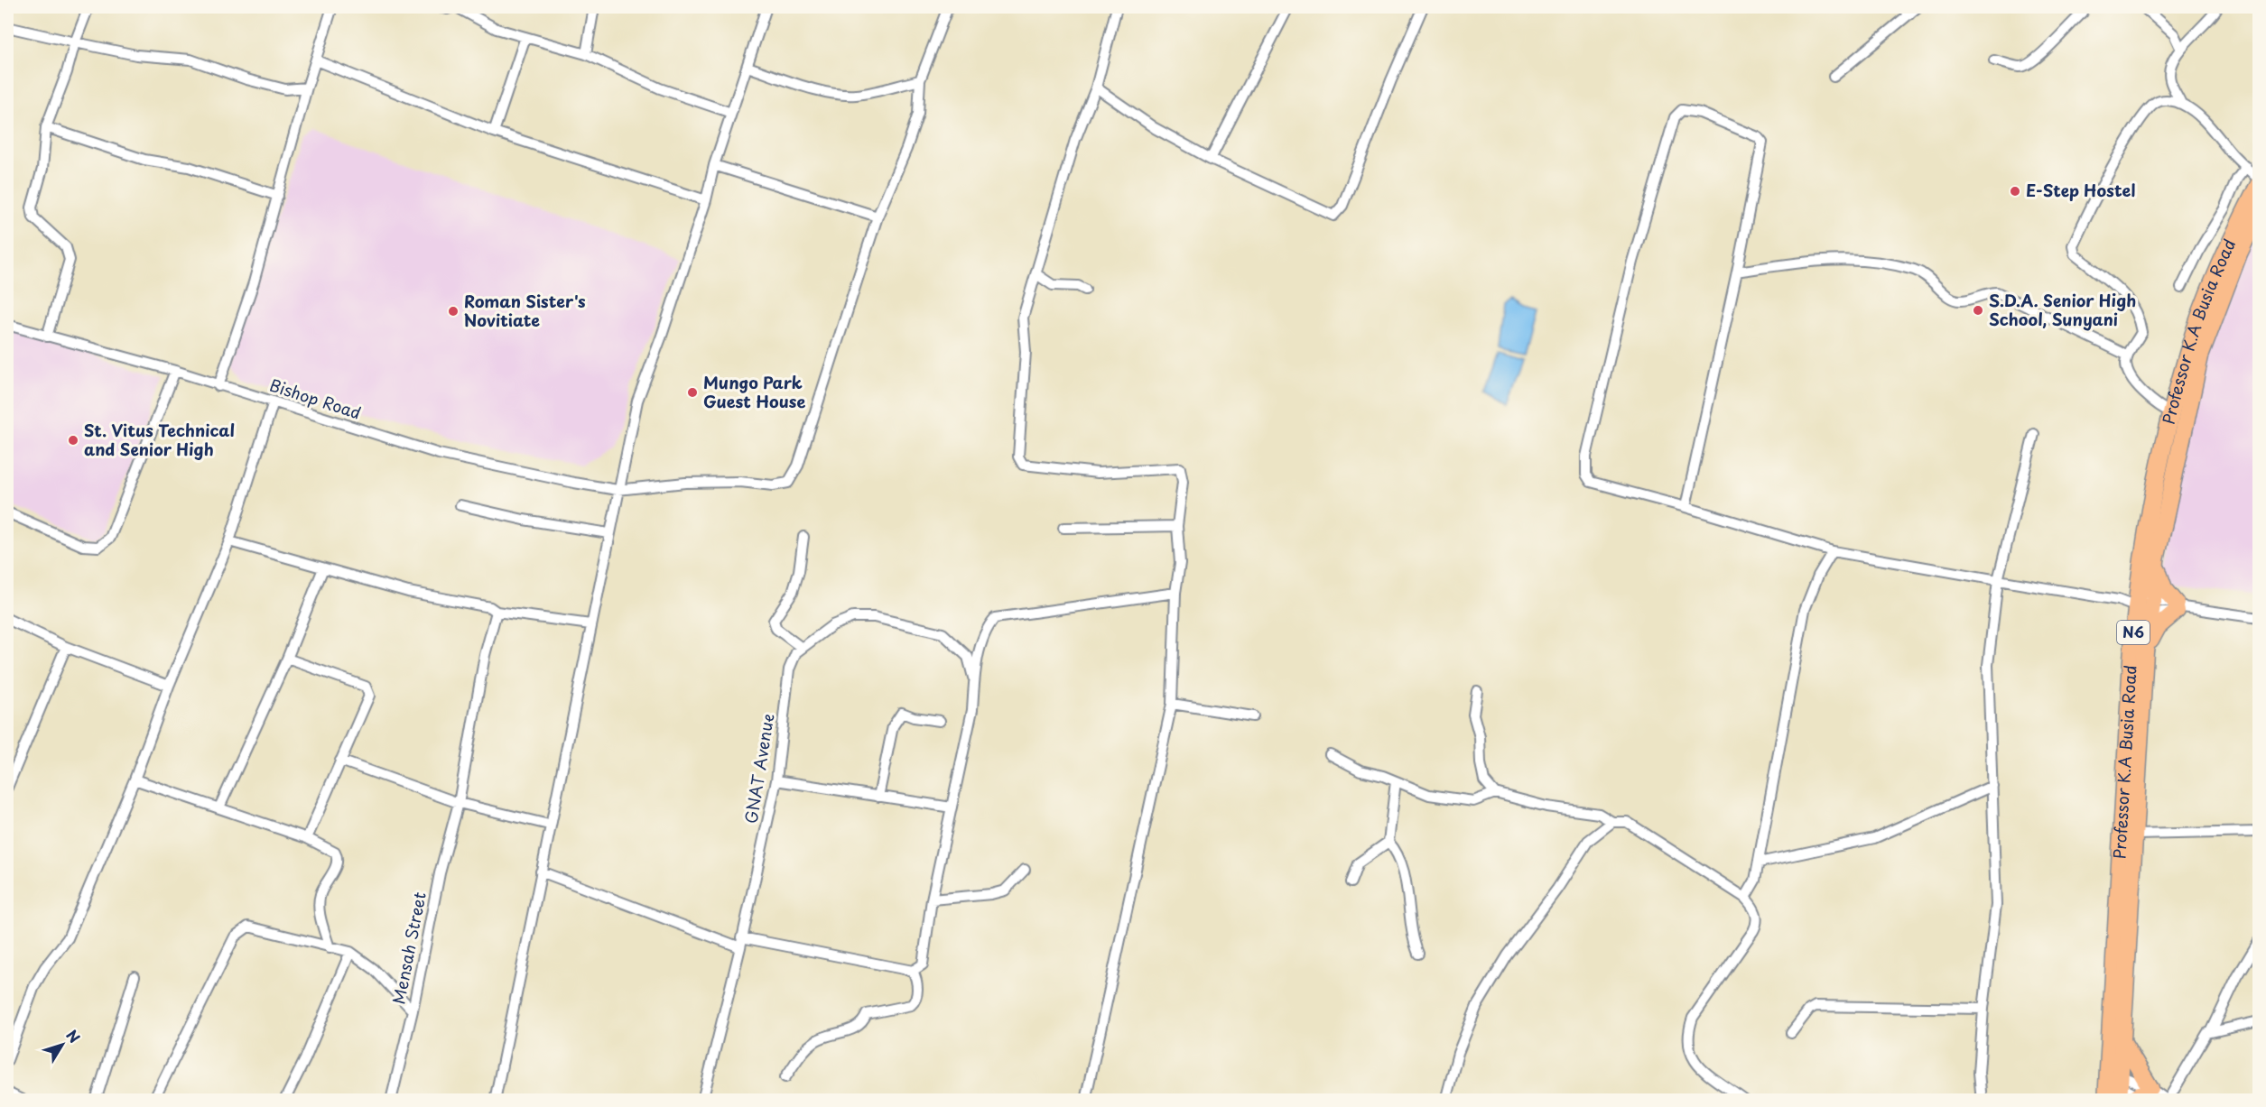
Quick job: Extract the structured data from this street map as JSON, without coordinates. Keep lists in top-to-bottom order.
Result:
{
  "streets": {
    "main road": ["Professor K.A Busia Road", "N6"],
    "street": ["Bishop Road", "GNAT Avenue", "Mensah Street"]
  },
  "places": [
    "E-Step Hostel",
    "S.D.A. Senior High School, Sunyani",
    "Roman Sister's Novitiate",
    "Mungo Park Guest House",
    "St. Vitus Technical and Senior High"
  ],
  "north": "top right"
}
